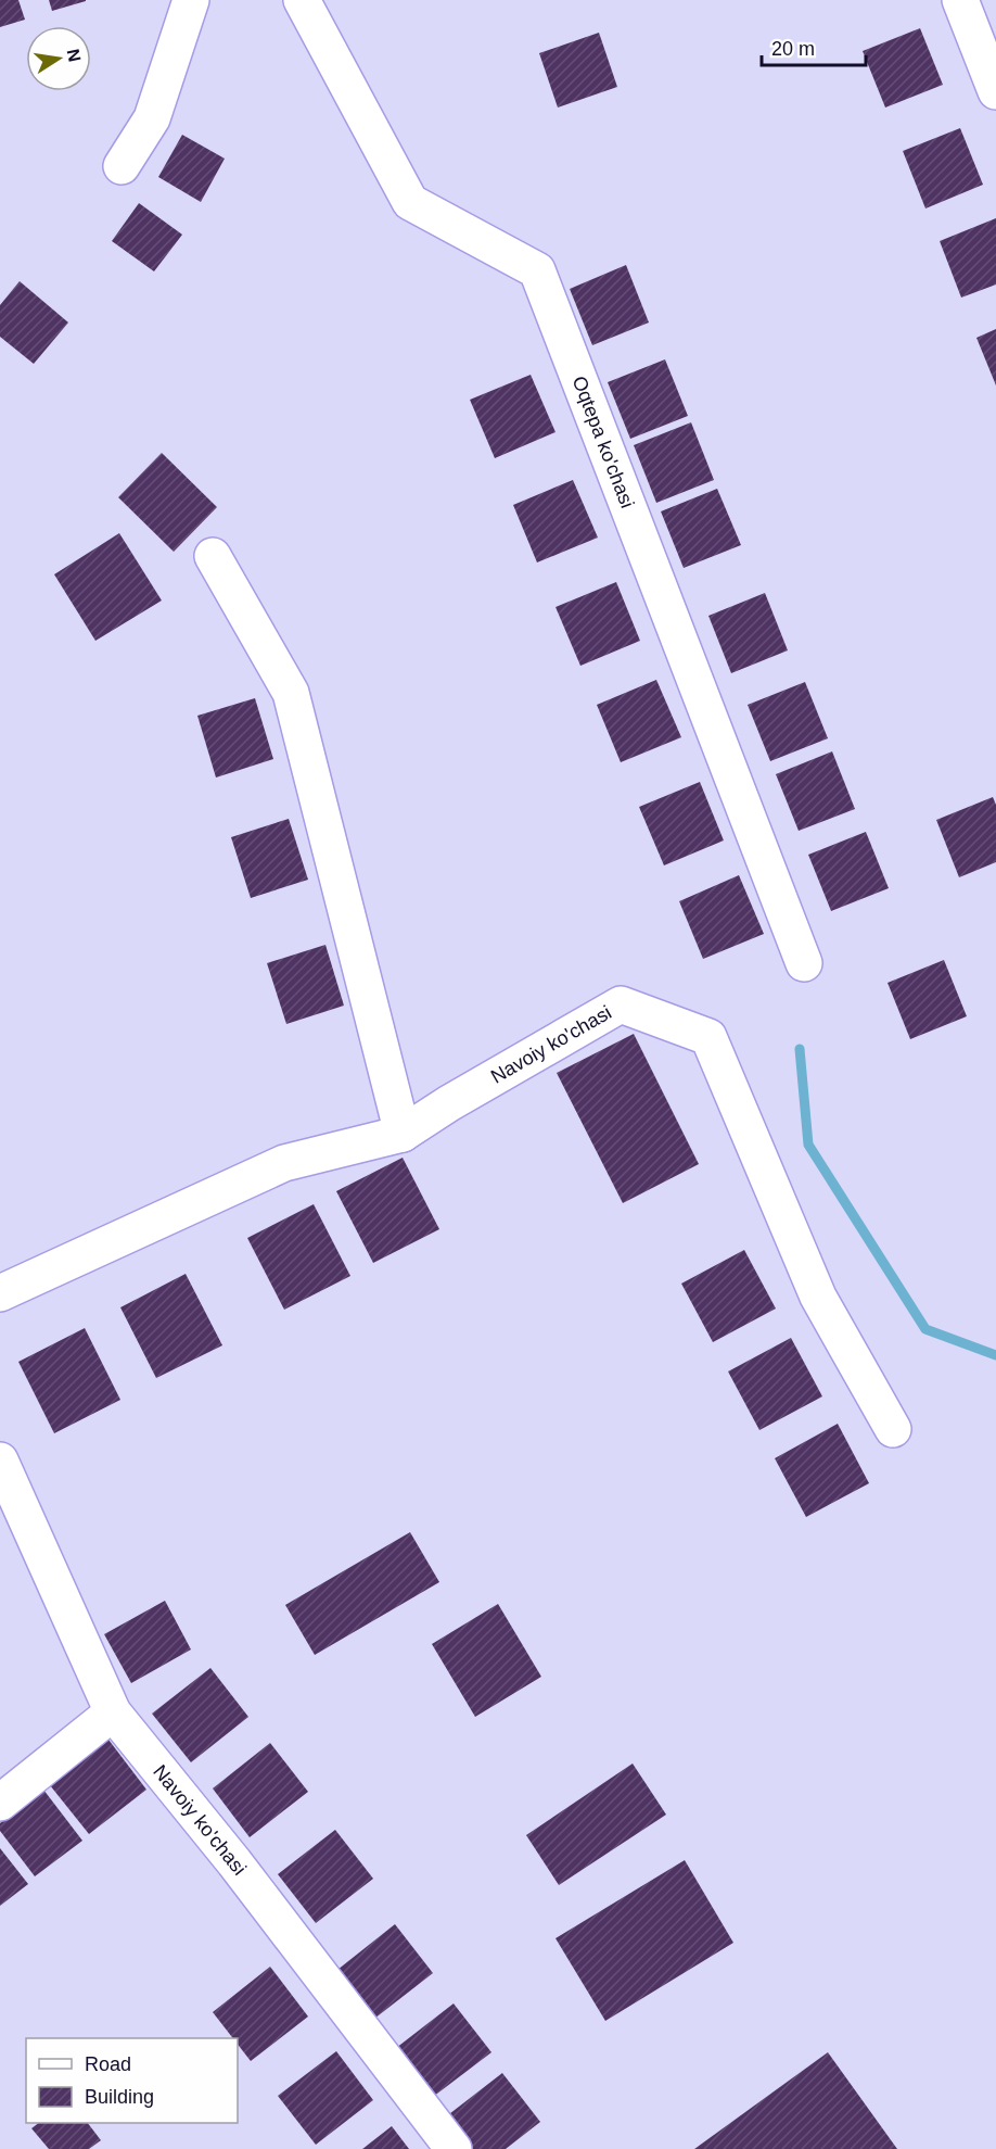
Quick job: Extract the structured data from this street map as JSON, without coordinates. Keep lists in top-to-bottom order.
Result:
{
  "streets": {
    "street": ["Oqtepa ko'chasi", "Navoiy ko'chasi"]
  },
  "legend": ["Road", "Building"],
  "scale_bar": "20 m",
  "north": "right"
}
